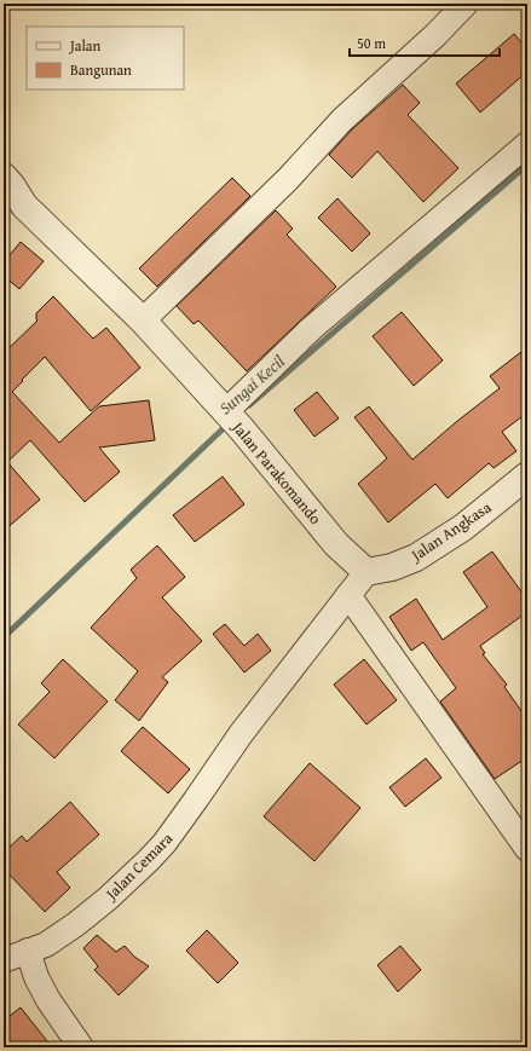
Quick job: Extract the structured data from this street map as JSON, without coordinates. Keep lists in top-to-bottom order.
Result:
{
  "streets": {
    "street": ["Jalan Parakomando", "Jalan Angkasa", "Jalan Cemara"]
  },
  "crossings": [
    ["Jalan Parakomando", "Jalan Angkasa"]
  ],
  "water": ["Sungai Kecil"],
  "legend": ["Jalan", "Bangunan"],
  "scale_bar": "50 m"
}
